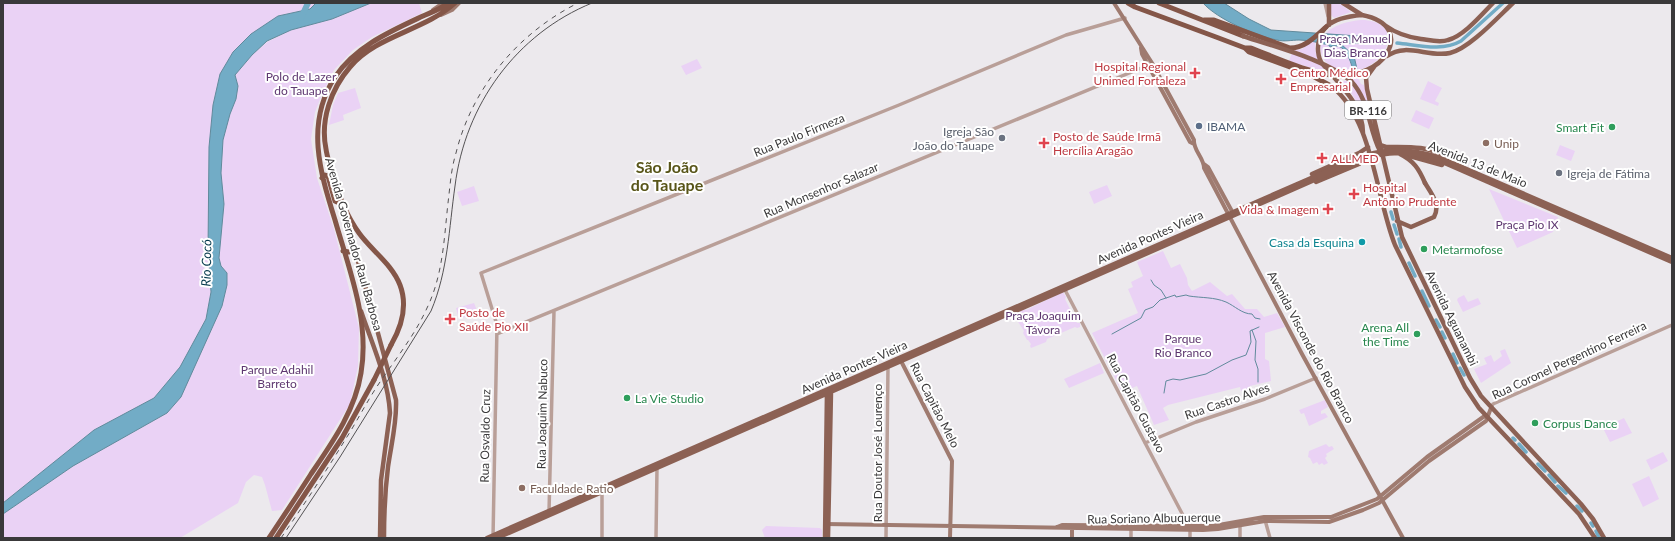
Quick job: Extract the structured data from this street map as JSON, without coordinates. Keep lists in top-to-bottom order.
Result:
{
  "streets": {
    "highway": ["BR-116", "Avenida Governador Raul Barbosa"],
    "main road": [
      "Avenida 13 de Maio",
      "Avenida Pontes Vieira",
      "Avenida Aguanambi",
      "Avenida Visconde do Rio Branco",
      "Rua Coronel Pergentino Ferreira",
      "Rua Capitão Melo",
      "Rua Soriano Albuquerque"
    ],
    "street": [
      "Rua Paulo Firmeza",
      "Rua Monsenhor Salazar",
      "Rua Castro Alves",
      "Rua Capitão Gustavo",
      "Rua Joaquim Nabuco",
      "Rua Osvaldo Cruz",
      "Rua Doutor José Lourenço"
    ]
  },
  "crossings": [
    ["BR-116", "Avenida Aguanambi"],
    ["Rua Paulo Firmeza", "Avenida Visconde do Rio Branco"],
    ["Rua Paulo Firmeza", "Rua Osvaldo Cruz"],
    ["Avenida 13 de Maio", "Avenida Pontes Vieira"],
    ["Avenida 13 de Maio", "Avenida Visconde do Rio Branco"],
    ["Rua Monsenhor Salazar", "Avenida Visconde do Rio Branco"],
    ["Rua Monsenhor Salazar", "Rua Joaquim Nabuco"],
    ["Rua Monsenhor Salazar", "Rua Osvaldo Cruz"],
    ["Avenida Pontes Vieira", "Avenida Visconde do Rio Branco"],
    ["Avenida Pontes Vieira", "Rua Capitão Gustavo"],
    ["Avenida Pontes Vieira", "Rua Capitão Melo"],
    ["Avenida Pontes Vieira", "Rua Joaquim Nabuco"],
    ["Avenida Pontes Vieira", "Rua Osvaldo Cruz"],
    ["Avenida Pontes Vieira", "Rua Doutor José Lourenço"],
    ["Avenida Aguanambi", "Rua Coronel Pergentino Ferreira"],
    ["Avenida Visconde do Rio Branco", "Rua Coronel Pergentino Ferreira"],
    ["Avenida Visconde do Rio Branco", "Rua Castro Alves"],
    ["Rua Coronel Pergentino Ferreira", "Rua Soriano Albuquerque"],
    ["Rua Castro Alves", "Rua Capitão Gustavo"],
    ["Rua Capitão Gustavo", "Rua Soriano Albuquerque"],
    ["Rua Capitão Melo", "Rua Soriano Albuquerque"],
    ["Rua Doutor José Lourenço", "Rua Soriano Albuquerque"]
  ],
  "districts": ["São João do Tauape"],
  "water": ["Rio Cocó"],
  "parks": [
    "Praça Manuel Dias Branco",
    "Polo de Lazer do Tauape",
    "Praça Pio IX",
    "Praça Joaquim Távora",
    "Parque Rio Branco",
    "Parque Adahil Barreto"
  ],
  "places": {
    "health": [
      "Hospital Regional Unimed Fortaleza",
      "Centro Médico Empresarial",
      "Posto de Saúde Irmã Hercília Aragão",
      "ALLMED",
      "Hospital Antônio Prudente",
      "Vida & Imagem",
      "Posto de Saúde Pio XII"
    ],
    "other": [
      "IBAMA",
      "Smart Fit",
      "Igreja São João do Tauape",
      "Unip",
      "Igreja de Fátima",
      "Casa da Esquina",
      "Metarmofose",
      "Arena All the Time",
      "La Vie Studio",
      "Corpus Dance",
      "Faculdade Ratio"
    ]
  }
}
